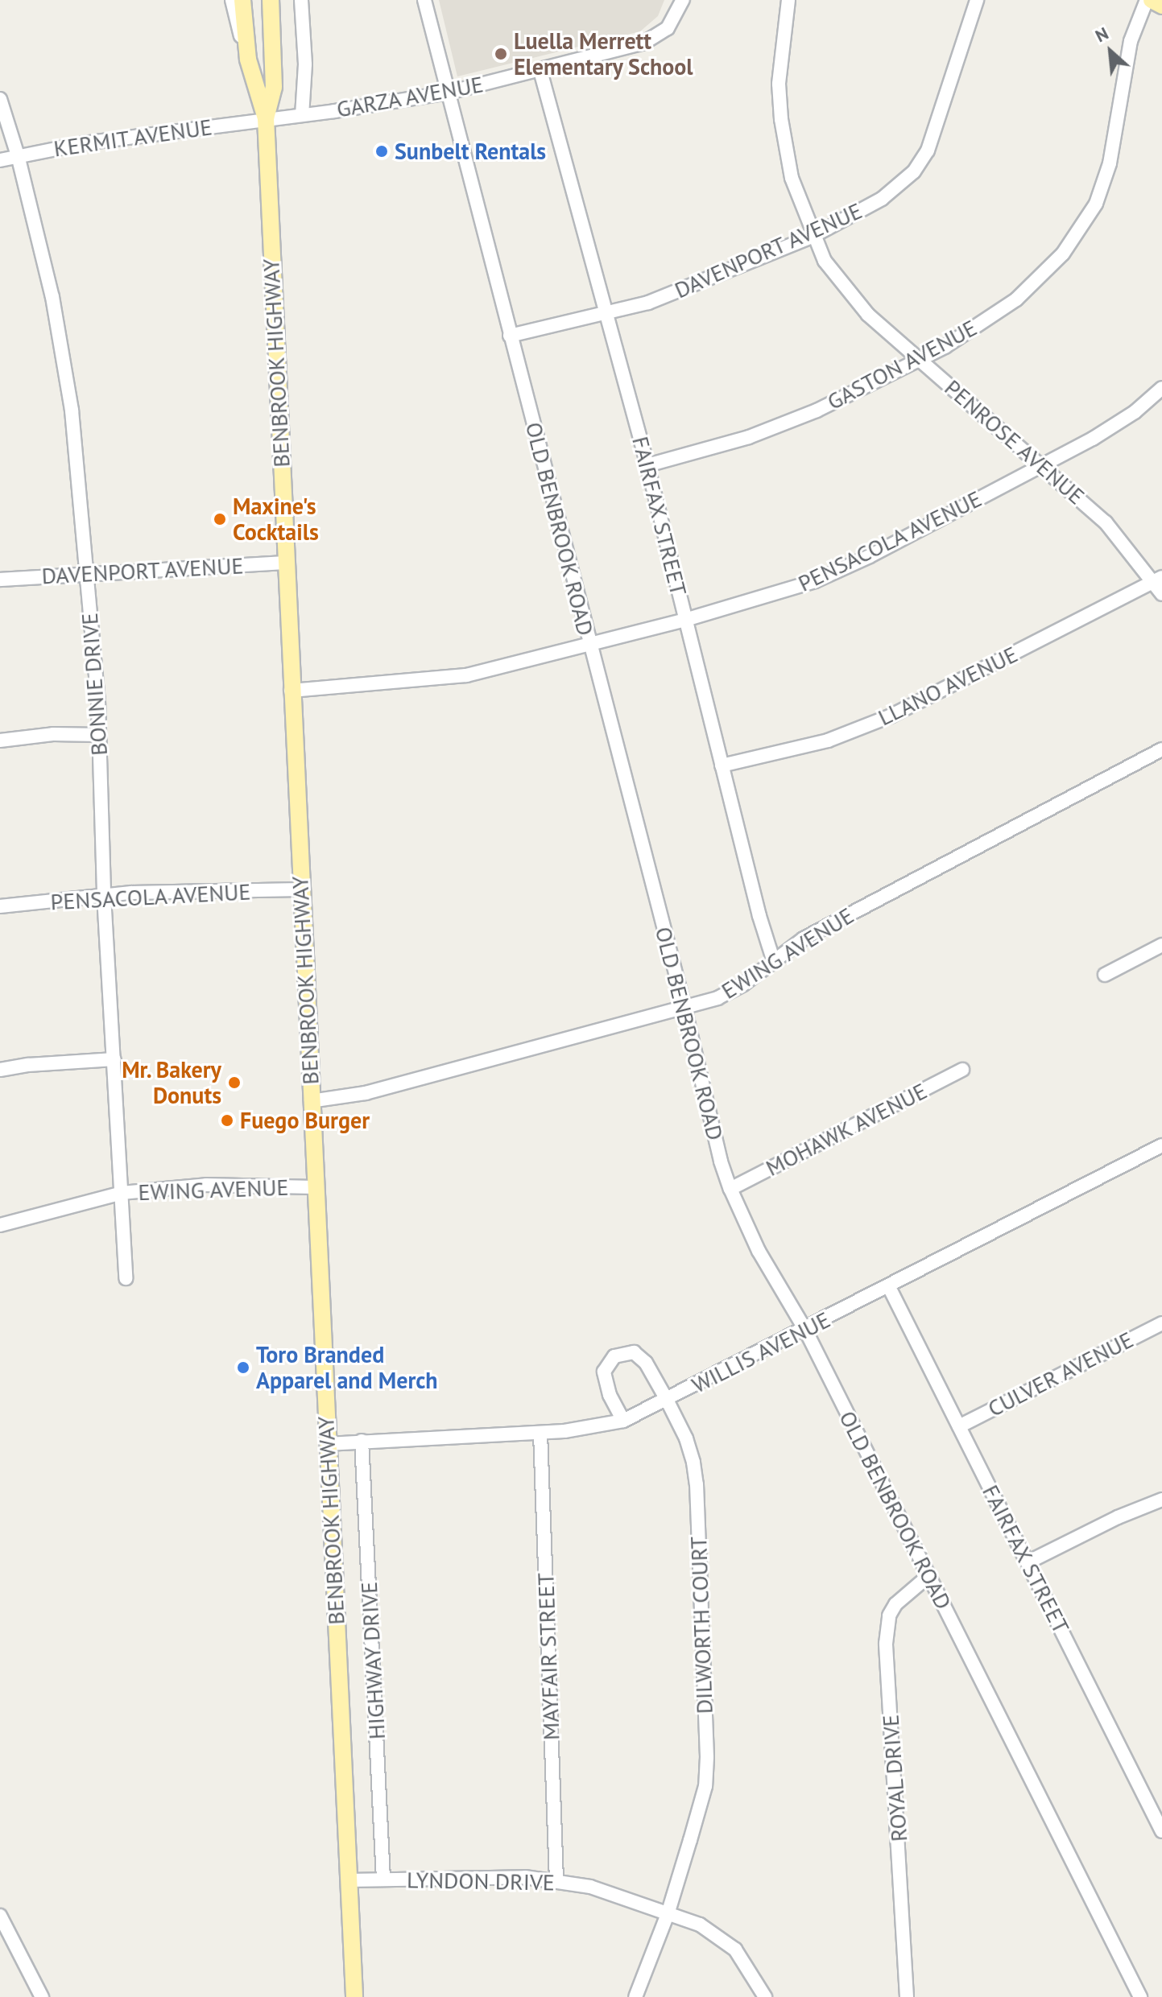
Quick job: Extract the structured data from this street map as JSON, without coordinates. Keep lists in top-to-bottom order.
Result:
{
  "streets": {
    "main road": ["BENBROOK HIGHWAY"],
    "street": [
      "GARZA AVENUE",
      "KERMIT AVENUE",
      "DAVENPORT AVENUE",
      "GASTON AVENUE",
      "PENROSE AVENUE",
      "FAIRFAX STREET",
      "OLD BENBROOK ROAD",
      "PENSACOLA AVENUE",
      "BONNIE DRIVE",
      "LLANO AVENUE",
      "EWING AVENUE",
      "MOHAWK AVENUE",
      "WILLIS AVENUE",
      "CULVER AVENUE",
      "DILWORTH COURT",
      "MAYFAIR STREET",
      "HIGHWAY DRIVE",
      "ROYAL DRIVE",
      "LYNDON DRIVE"
    ]
  },
  "crossings": [
    ["GARZA AVENUE", "KERMIT AVENUE"],
    ["GARZA AVENUE", "BENBROOK HIGHWAY"],
    ["GARZA AVENUE", "FAIRFAX STREET"],
    ["GARZA AVENUE", "OLD BENBROOK ROAD"],
    ["KERMIT AVENUE", "BENBROOK HIGHWAY"],
    ["KERMIT AVENUE", "BONNIE DRIVE"],
    ["DAVENPORT AVENUE", "BENBROOK HIGHWAY"],
    ["DAVENPORT AVENUE", "PENROSE AVENUE"],
    ["DAVENPORT AVENUE", "FAIRFAX STREET"],
    ["DAVENPORT AVENUE", "OLD BENBROOK ROAD"],
    ["DAVENPORT AVENUE", "BONNIE DRIVE"],
    ["BENBROOK HIGHWAY", "PENSACOLA AVENUE"],
    ["BENBROOK HIGHWAY", "EWING AVENUE"],
    ["BENBROOK HIGHWAY", "WILLIS AVENUE"],
    ["BENBROOK HIGHWAY", "LYNDON DRIVE"],
    ["GASTON AVENUE", "PENROSE AVENUE"],
    ["GASTON AVENUE", "FAIRFAX STREET"],
    ["PENROSE AVENUE", "PENSACOLA AVENUE"],
    ["PENROSE AVENUE", "LLANO AVENUE"],
    ["FAIRFAX STREET", "PENSACOLA AVENUE"],
    ["FAIRFAX STREET", "LLANO AVENUE"],
    ["FAIRFAX STREET", "EWING AVENUE"],
    ["FAIRFAX STREET", "WILLIS AVENUE"],
    ["FAIRFAX STREET", "CULVER AVENUE"],
    ["OLD BENBROOK ROAD", "PENSACOLA AVENUE"],
    ["OLD BENBROOK ROAD", "EWING AVENUE"],
    ["OLD BENBROOK ROAD", "MOHAWK AVENUE"],
    ["OLD BENBROOK ROAD", "WILLIS AVENUE"],
    ["OLD BENBROOK ROAD", "ROYAL DRIVE"],
    ["PENSACOLA AVENUE", "BONNIE DRIVE"],
    ["BONNIE DRIVE", "EWING AVENUE"],
    ["WILLIS AVENUE", "DILWORTH COURT"],
    ["WILLIS AVENUE", "MAYFAIR STREET"],
    ["WILLIS AVENUE", "HIGHWAY DRIVE"],
    ["DILWORTH COURT", "LYNDON DRIVE"],
    ["MAYFAIR STREET", "LYNDON DRIVE"],
    ["HIGHWAY DRIVE", "LYNDON DRIVE"]
  ],
  "places": [
    "Luella Merrett Elementary School",
    "Sunbelt Rentals",
    "Maxine's Cocktails",
    "Mr. Bakery Donuts",
    "Fuego Burger",
    "Toro Branded Apparel and Merch"
  ],
  "north": "top left"
}
